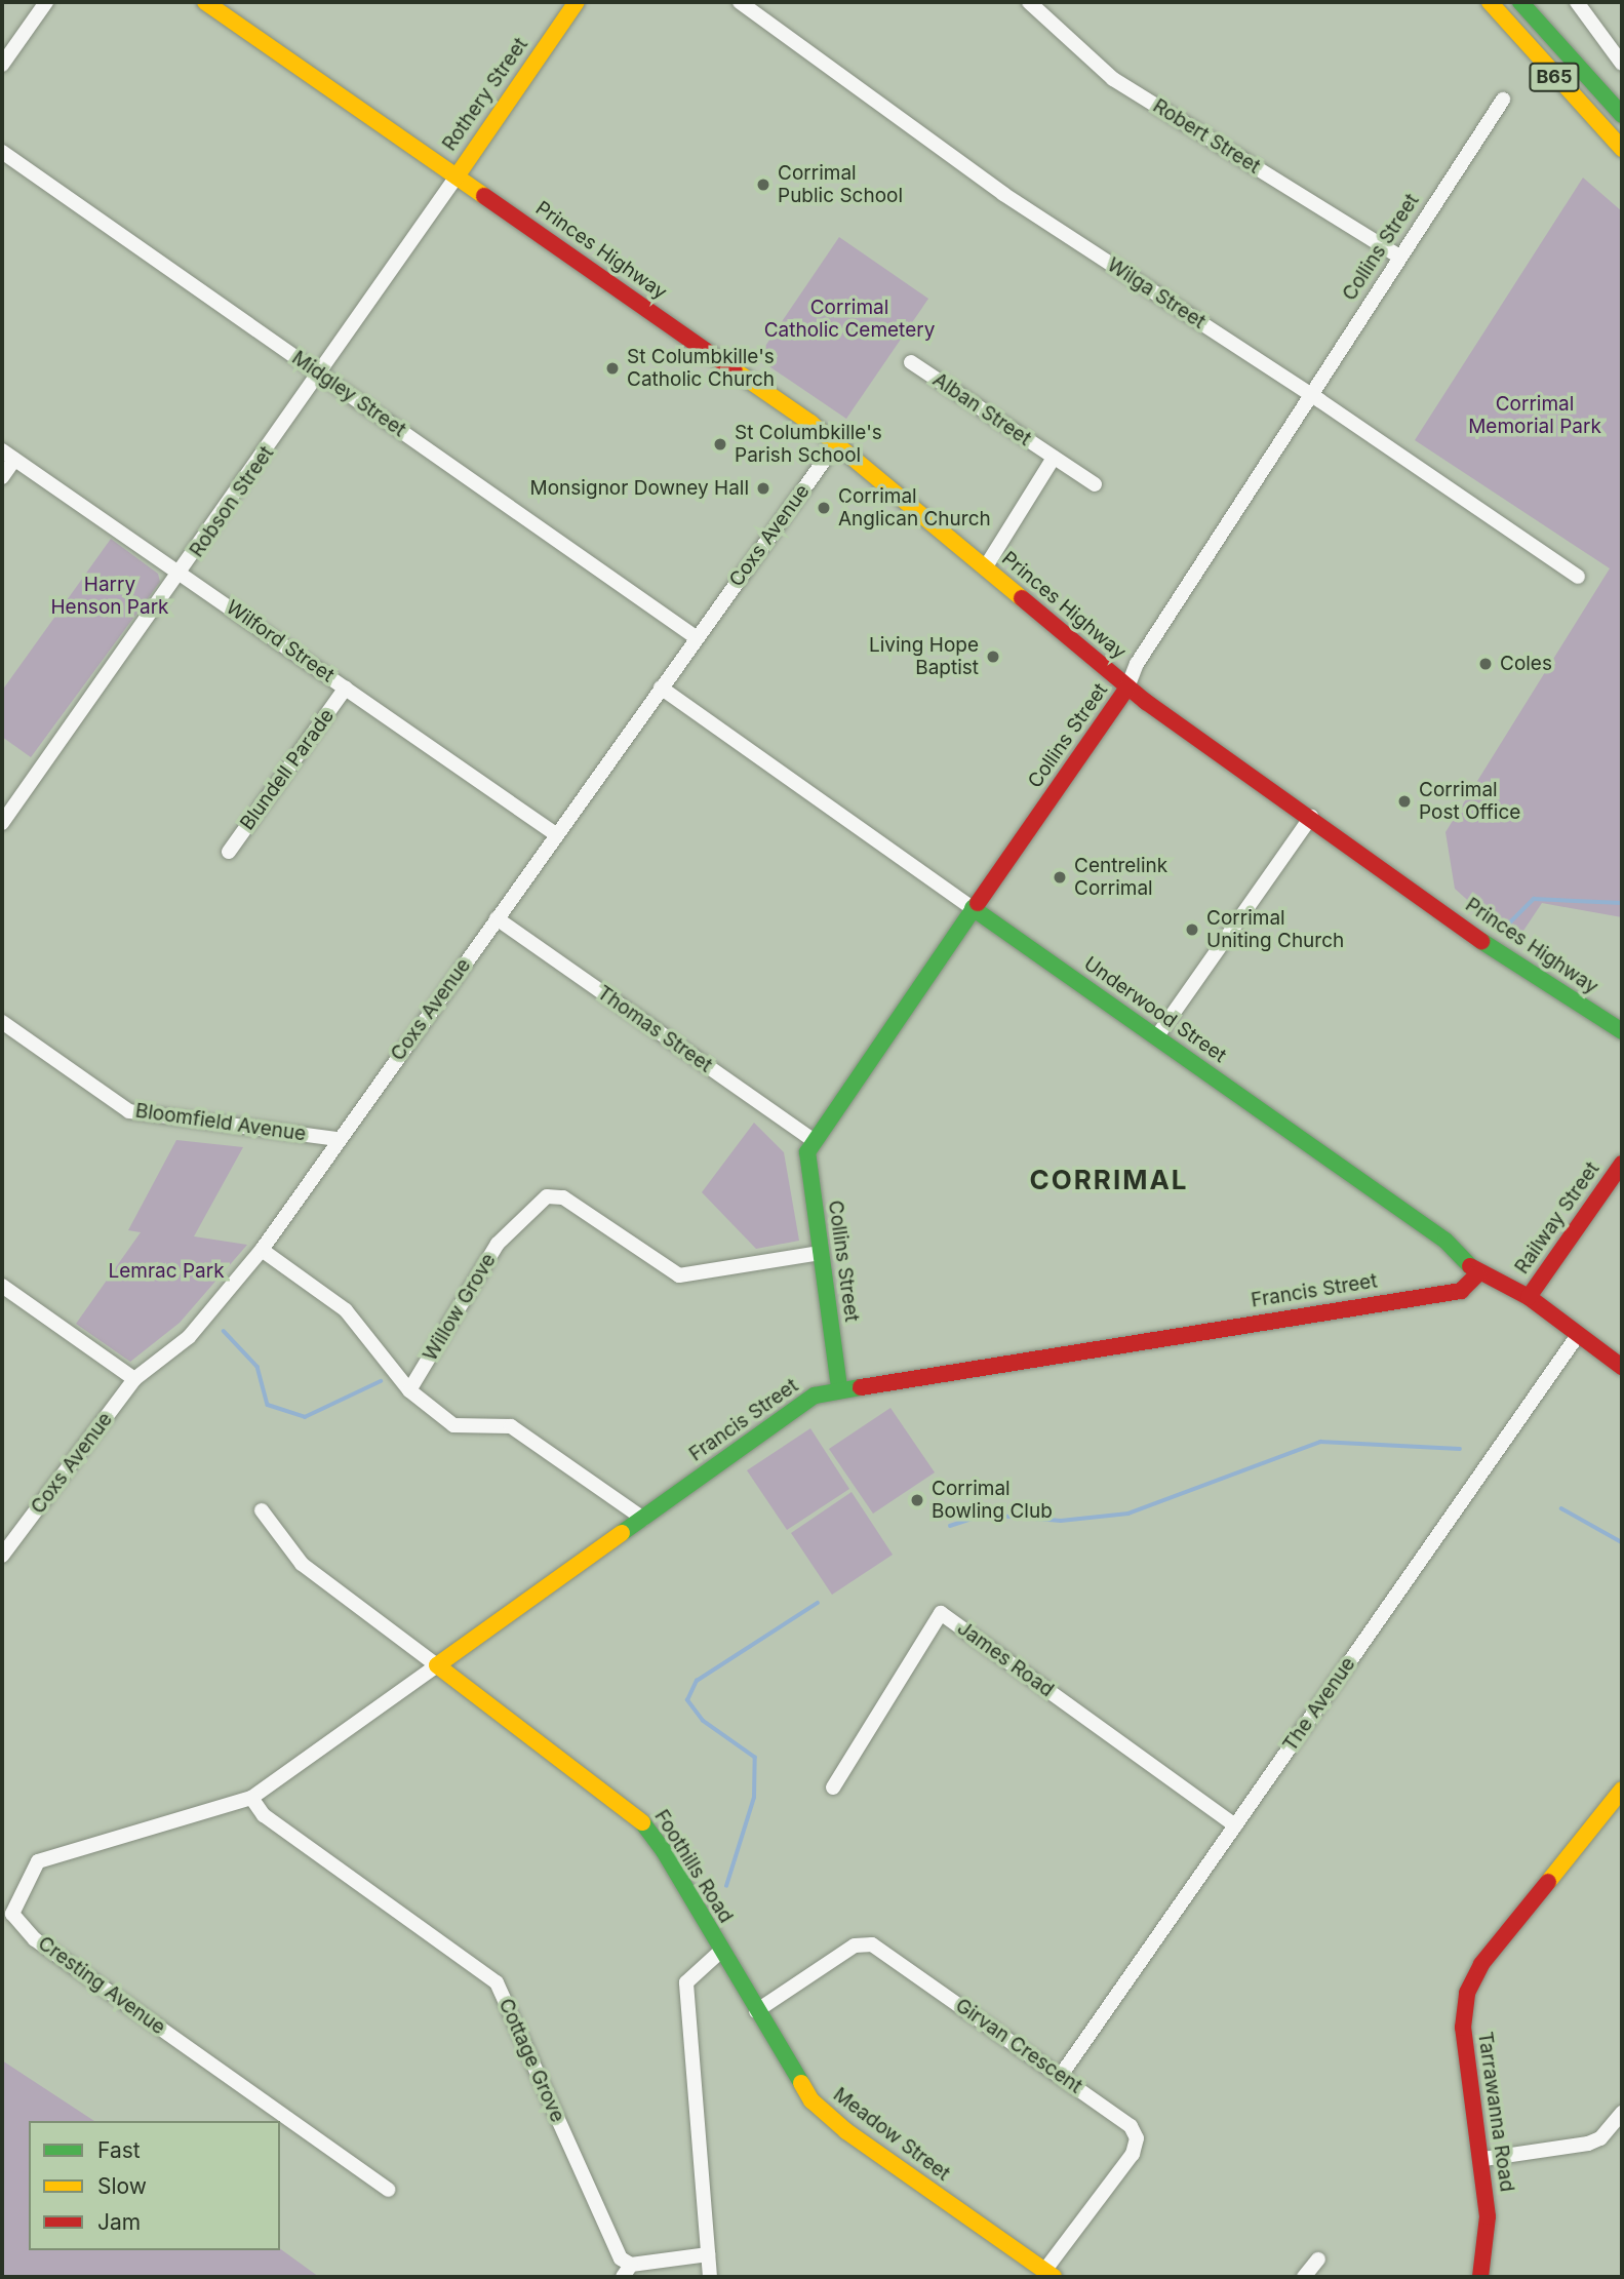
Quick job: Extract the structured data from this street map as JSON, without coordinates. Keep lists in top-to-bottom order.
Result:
{
  "streets": {
    "street": [
      "B65",
      "Rothery Street",
      "Robert Street",
      "Collins Street",
      "Princes Highway",
      "Wilga Street",
      "Midgley Street",
      "Alban Street",
      "Robson Street",
      "Coxs Avenue",
      "Wilford Street",
      "Blundell Parade",
      "Underwood Street",
      "Thomas Street",
      "Bloomfield Avenue",
      "Railway Street",
      "Francis Street",
      "Willow Grove",
      "James Road",
      "The Avenue",
      "Foothills Road",
      "Cresting Avenue",
      "Girvan Crescent",
      "Cottage Grove",
      "Tarrawanna Road",
      "Meadow Street"
    ]
  },
  "crossings": [
    ["Rothery Street", "Princes Highway"],
    ["Rothery Street", "Robson Street"],
    ["Robert Street", "Collins Street"],
    ["Collins Street", "Princes Highway"],
    ["Collins Street", "Wilga Street"],
    ["Collins Street", "Underwood Street"],
    ["Collins Street", "Thomas Street"],
    ["Collins Street", "Francis Street"],
    ["Collins Street", "Willow Grove"],
    ["Princes Highway", "Alban Street"],
    ["Princes Highway", "Robson Street"],
    ["Princes Highway", "Coxs Avenue"],
    ["Midgley Street", "Robson Street"],
    ["Midgley Street", "Coxs Avenue"],
    ["Robson Street", "Wilford Street"],
    ["Coxs Avenue", "Wilford Street"],
    ["Coxs Avenue", "Underwood Street"],
    ["Coxs Avenue", "Thomas Street"],
    ["Coxs Avenue", "Bloomfield Avenue"],
    ["Wilford Street", "Blundell Parade"],
    ["Underwood Street", "Railway Street"],
    ["Underwood Street", "Francis Street"],
    ["Underwood Street", "The Avenue"],
    ["Francis Street", "Foothills Road"],
    ["Francis Street", "Cresting Avenue"],
    ["Francis Street", "Cottage Grove"],
    ["James Road", "The Avenue"],
    ["The Avenue", "Girvan Crescent"],
    ["Foothills Road", "Cottage Grove"],
    ["Foothills Road", "Meadow Street"],
    ["Cresting Avenue", "Cottage Grove"],
    ["Girvan Crescent", "Meadow Street"]
  ],
  "districts": ["CORRIMAL"],
  "parks": [
    "Corrimal Catholic Cemetery",
    "Corrimal Memorial Park",
    "Harry Henson Park",
    "Lemrac Park"
  ],
  "places": [
    "Corrimal Public School",
    "St Columbkille's Catholic Church",
    "St Columbkille's Parish School",
    "Monsignor Downey Hall",
    "Corrimal Anglican Church",
    "Living Hope Baptist",
    "Coles",
    "Corrimal Post Office",
    "Centrelink Corrimal",
    "Corrimal Uniting Church",
    "Corrimal Bowling Club"
  ],
  "legend": ["Fast", "Slow", "Jam"]
}
